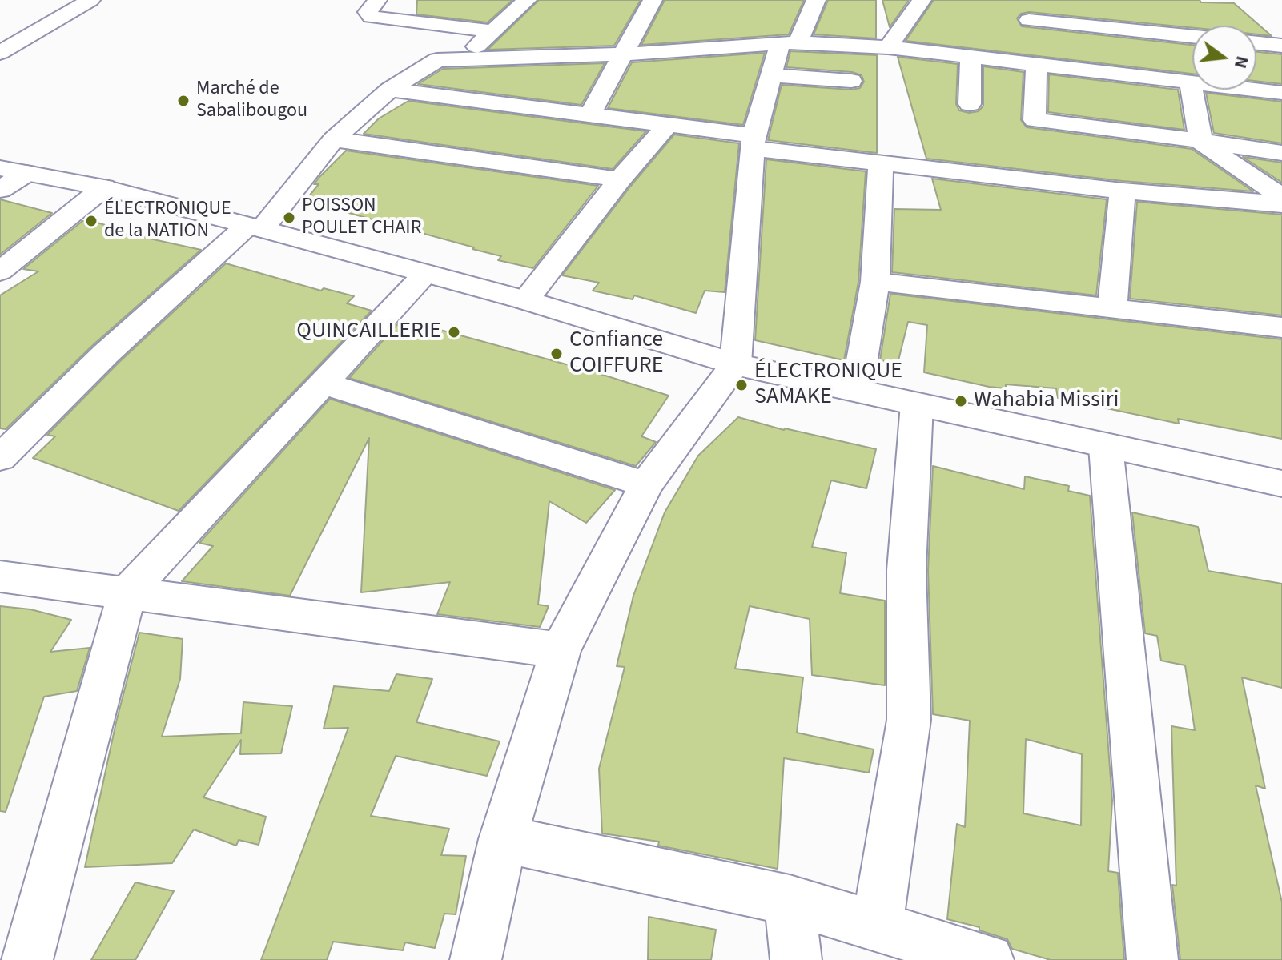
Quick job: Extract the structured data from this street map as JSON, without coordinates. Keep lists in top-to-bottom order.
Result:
{
  "places": [
    "Marché de Sabalibougou",
    "POISSON POULET CHAIR",
    "ÉLECTRONIQUE de la NATION",
    "QUINCAILLERIE",
    "Confiance COIFFURE",
    "ÉLECTRONIQUE SAMAKE",
    "Wahabia Missiri"
  ],
  "north": "right"
}
